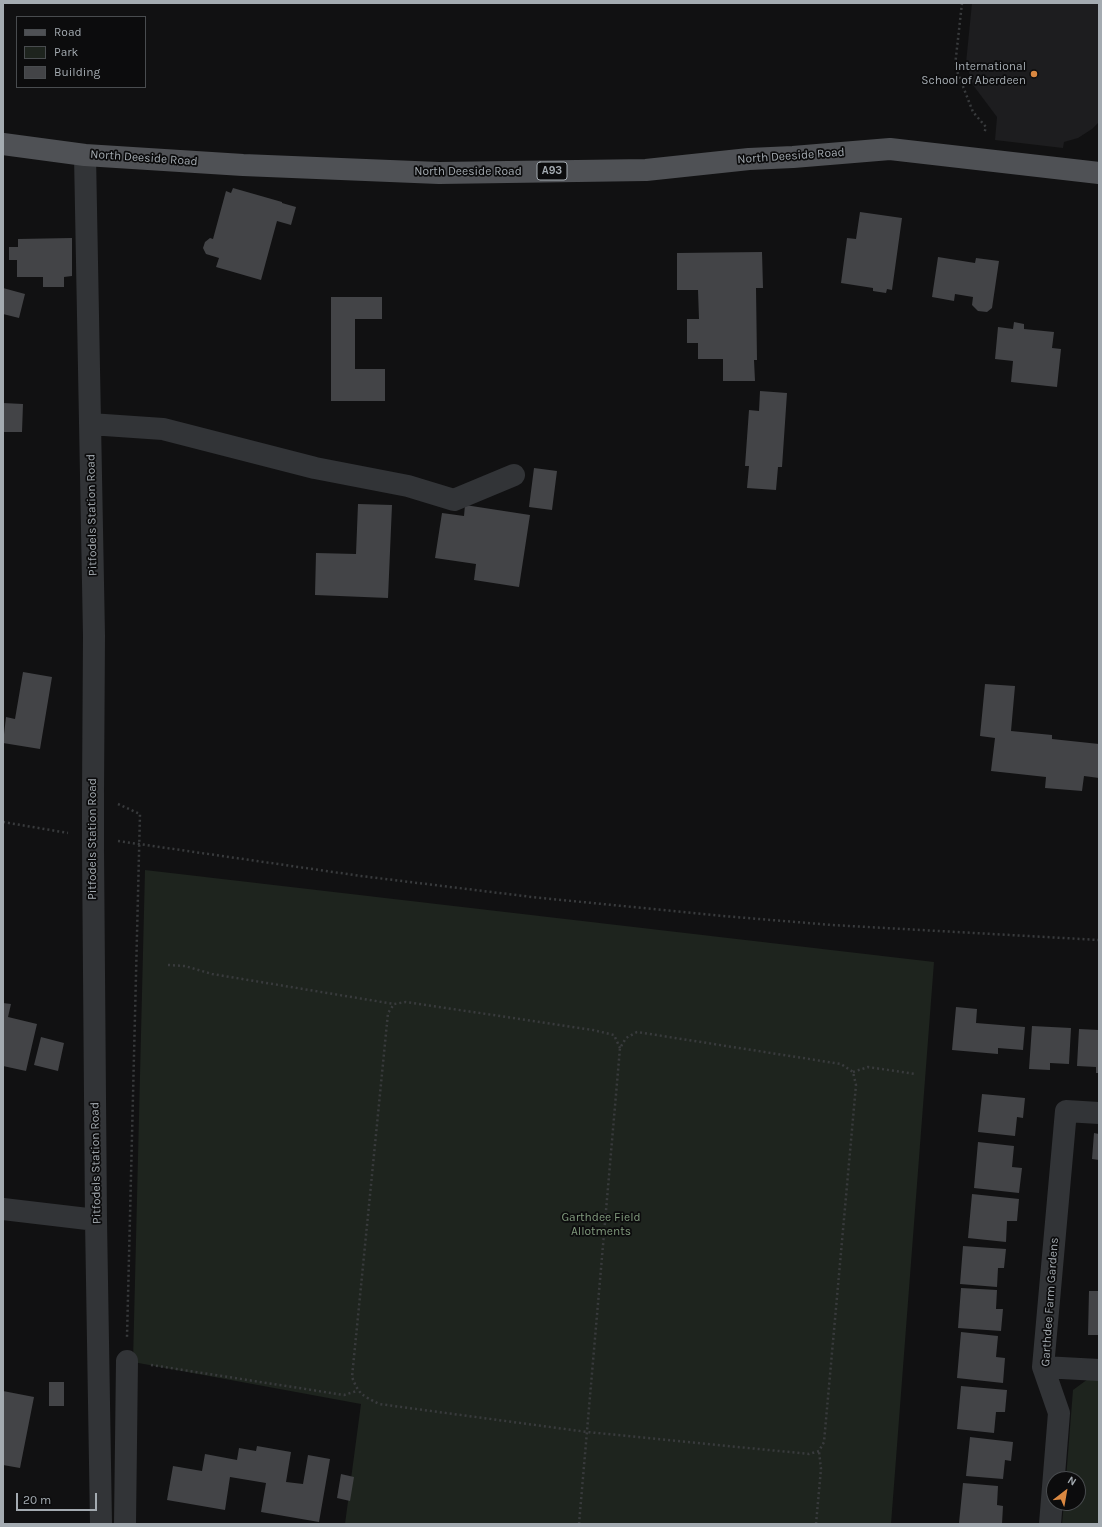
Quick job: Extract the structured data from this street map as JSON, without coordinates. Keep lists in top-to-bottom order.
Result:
{
  "streets": {
    "main road": ["North Deeside Road", "A93"],
    "street": ["Pitfodels Station Road", "Garthdee Farm Gardens"]
  },
  "crossings": [
    ["North Deeside Road", "Pitfodels Station Road"]
  ],
  "parks": ["Garthdee Field Allotments"],
  "places": ["International School of Aberdeen"],
  "legend": ["Road", "Park", "Building"],
  "scale_bar": "20 m",
  "north": "top right"
}
